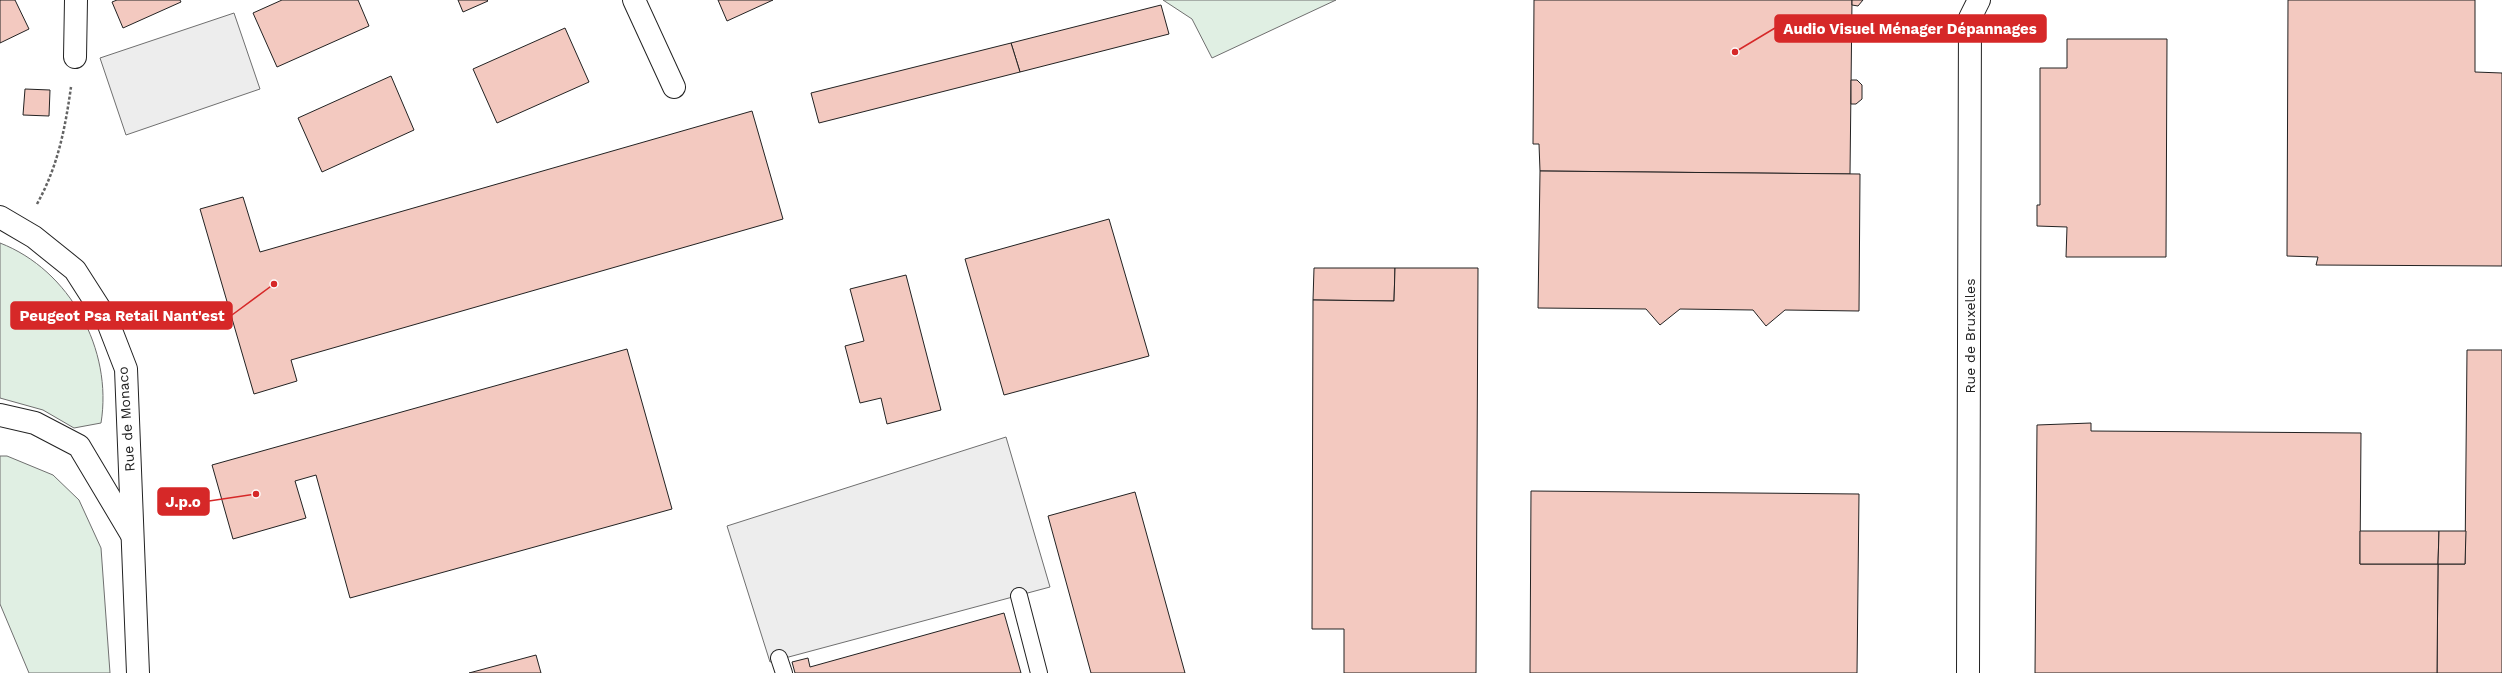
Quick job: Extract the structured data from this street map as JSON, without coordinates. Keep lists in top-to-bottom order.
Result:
{
  "streets": {
    "street": ["Rue de Bruxelles", "Rue de Monaco"]
  },
  "places": ["Audio Visuel Ménager Dépannages", "Peugeot Psa Retail Nant'est", "J.p.o"]
}
